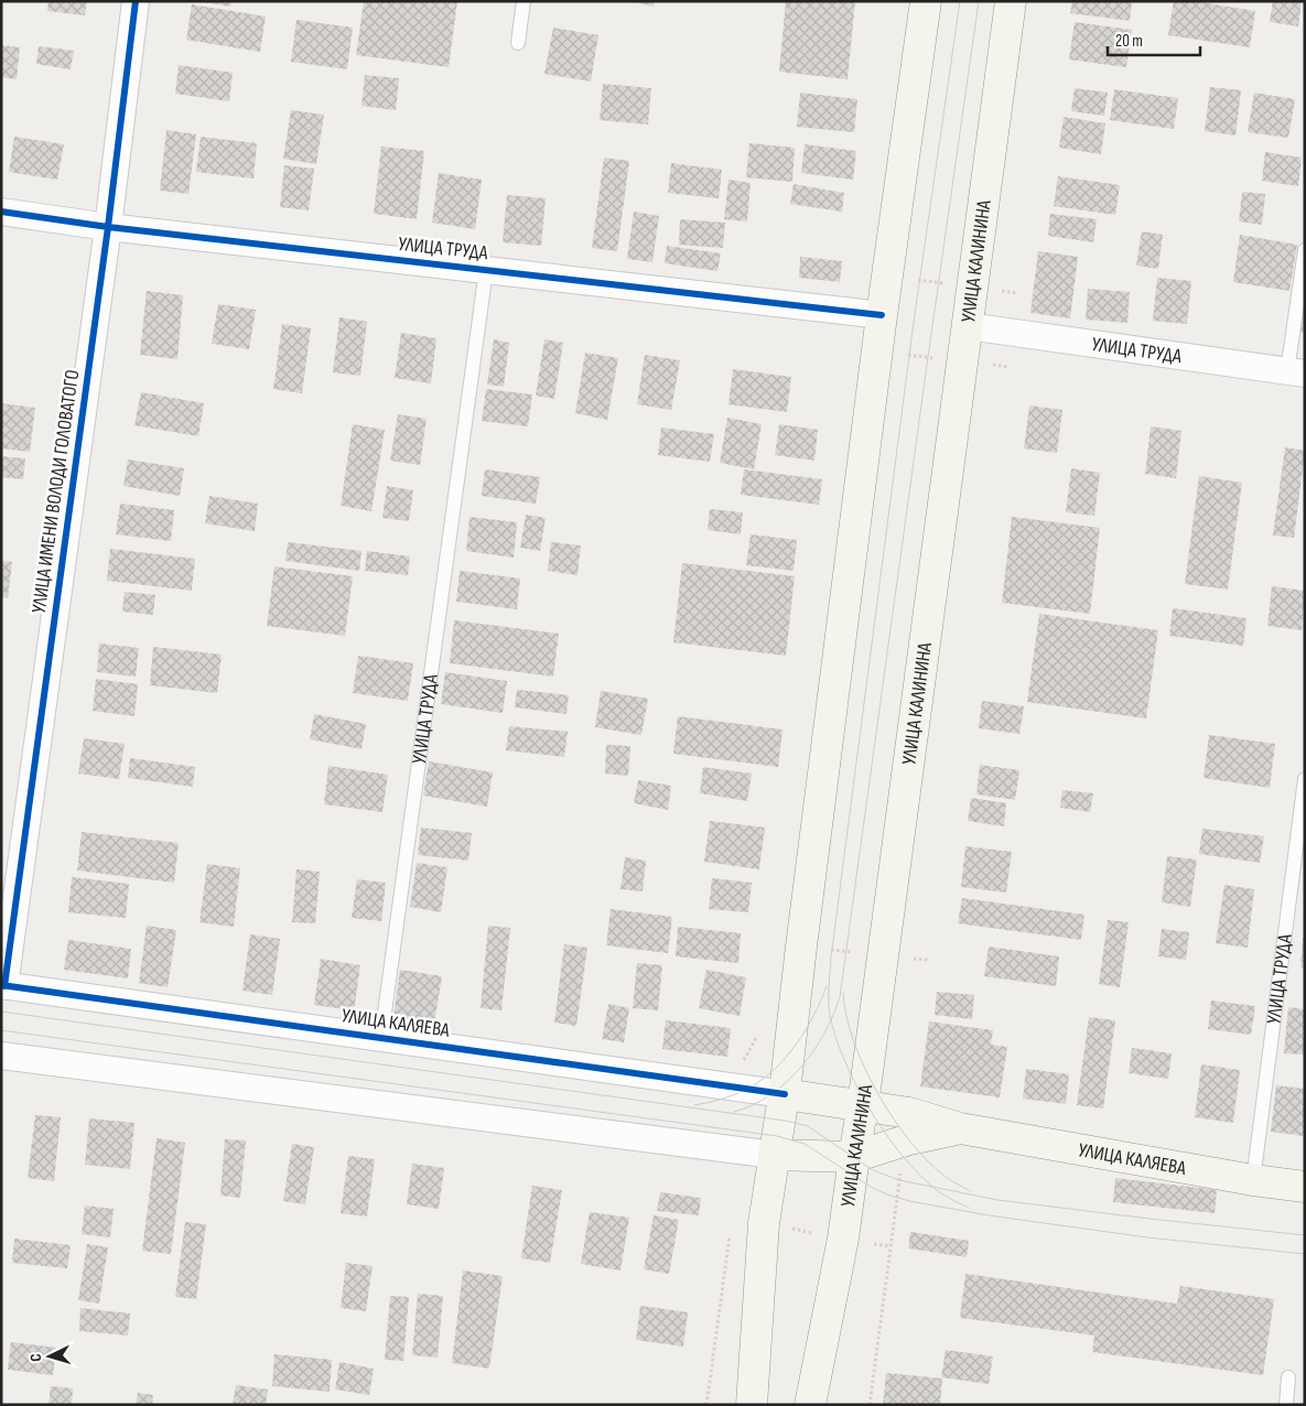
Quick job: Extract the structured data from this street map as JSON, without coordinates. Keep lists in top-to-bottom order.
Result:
{
  "streets": {
    "main road": ["УЛИЦА КАЛИНИНА", "УЛИЦА КАЛЯЕВА"],
    "street": ["УЛИЦА ТРУДА", "УЛИЦА ИМЕНИ ВОЛОДИ ГОЛОВАТОГО"]
  },
  "crossings": [
    ["УЛИЦА ТРУДА", "УЛИЦА КАЛИНИНА"],
    ["УЛИЦА ТРУДА", "УЛИЦА ИМЕНИ ВОЛОДИ ГОЛОВАТОГО"],
    ["УЛИЦА ТРУДА", "УЛИЦА КАЛЯЕВА"],
    ["УЛИЦА КАЛИНИНА", "УЛИЦА КАЛЯЕВА"],
    ["УЛИЦА ИМЕНИ ВОЛОДИ ГОЛОВАТОГО", "УЛИЦА КАЛЯЕВА"]
  ],
  "scale_bar": "20 m",
  "north": "left"
}
